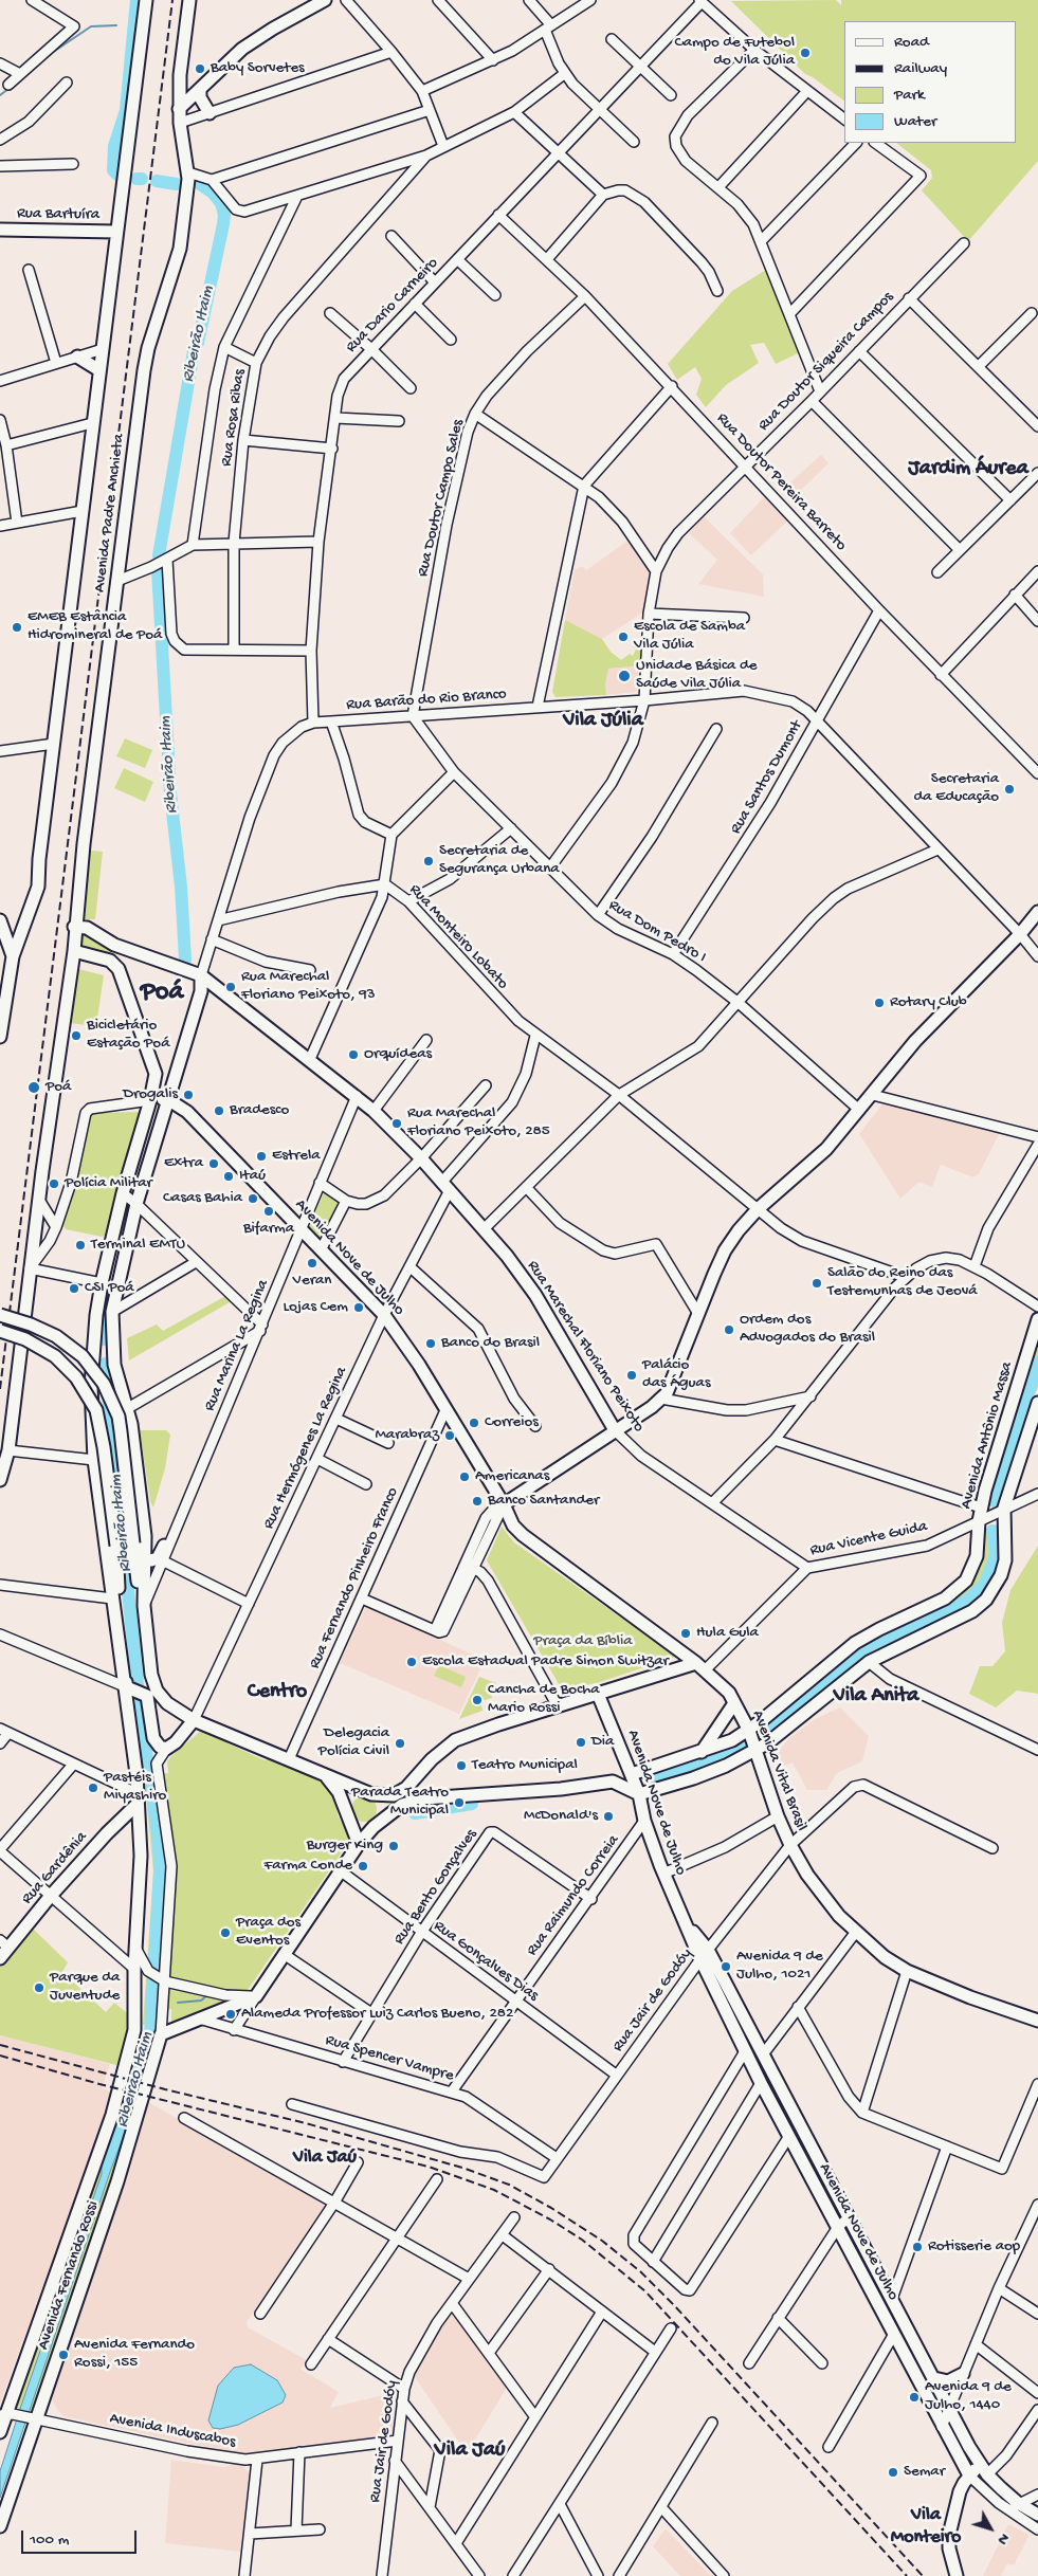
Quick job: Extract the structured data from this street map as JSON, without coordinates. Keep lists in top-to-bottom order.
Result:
{
  "streets": {
    "main road": [
      "Rua Bartuíra",
      "Avenida Padre Anchieta",
      "Avenida Nove de Julho",
      "Rua Marechal Floriano Peixoto",
      "Avenida Antônio Massa",
      "Rua Vicente Guida",
      "Avenida Vital Brasil",
      "Rua Gardênia",
      "Avenida Fernando Rossi"
    ],
    "street": [
      "Rua Dario Carneiro",
      "Rua Doutor Siqueira Campos",
      "Rua Rosa Ribas",
      "Rua Doutor Pereira Barreto",
      "Rua Doutor Campo Sales",
      "Rua Barão do Rio Branco",
      "Rua Santos Dumont",
      "Rua Dom Pedro I",
      "Rua Monteiro Lobato",
      "Rua Marina La Regina",
      "Rua Hermógenes La Regina",
      "Rua Fernando Pinheiro Franco",
      "Rua Bento Gonçalves",
      "Rua Raimundo Correia",
      "Rua Gonçalves Dias",
      "Rua Jair de Godóy",
      "Rua Spencer Vampre",
      "Avenida Induscabos"
    ]
  },
  "crossings": [
    ["Rua Dario Carneiro", "Rua Doutor Pereira Barreto"],
    ["Rua Dario Carneiro", "Rua Barão do Rio Branco"],
    ["Rua Doutor Siqueira Campos", "Rua Doutor Pereira Barreto"],
    ["Rua Doutor Siqueira Campos", "Rua Barão do Rio Branco"],
    ["Rua Doutor Siqueira Campos", "Rua Dom Pedro I"],
    ["Rua Doutor Pereira Barreto", "Rua Doutor Campo Sales"],
    ["Rua Doutor Pereira Barreto", "Rua Santos Dumont"],
    ["Rua Doutor Campo Sales", "Rua Barão do Rio Branco"],
    ["Rua Doutor Campo Sales", "Rua Dom Pedro I"],
    ["Avenida Padre Anchieta", "Rua Marechal Floriano Peixoto"],
    ["Rua Barão do Rio Branco", "Rua Santos Dumont"],
    ["Rua Barão do Rio Branco", "Rua Dom Pedro I"],
    ["Rua Barão do Rio Branco", "Rua Monteiro Lobato"],
    ["Rua Barão do Rio Branco", "Rua Marechal Floriano Peixoto"],
    ["Rua Santos Dumont", "Rua Dom Pedro I"],
    ["Rua Monteiro Lobato", "Rua Hermógenes La Regina"],
    ["Avenida Nove de Julho", "Rua Marina La Regina"],
    ["Avenida Nove de Julho", "Avenida Antônio Massa"],
    ["Avenida Nove de Julho", "Rua Hermógenes La Regina"],
    ["Avenida Nove de Julho", "Rua Vicente Guida"],
    ["Avenida Nove de Julho", "Rua Fernando Pinheiro Franco"],
    ["Avenida Nove de Julho", "Avenida Vital Brasil"],
    ["Avenida Nove de Julho", "Rua Raimundo Correia"],
    ["Avenida Nove de Julho", "Rua Jair de Godóy"],
    ["Rua Marina La Regina", "Rua Marechal Floriano Peixoto"],
    ["Rua Marechal Floriano Peixoto", "Rua Hermógenes La Regina"],
    ["Rua Marechal Floriano Peixoto", "Rua Vicente Guida"],
    ["Avenida Antônio Massa", "Rua Vicente Guida"],
    ["Avenida Antônio Massa", "Avenida Vital Brasil"],
    ["Rua Vicente Guida", "Avenida Vital Brasil"],
    ["Avenida Vital Brasil", "Rua Jair de Godóy"],
    ["Rua Gardênia", "Avenida Fernando Rossi"],
    ["Rua Bento Gonçalves", "Rua Raimundo Correia"],
    ["Rua Bento Gonçalves", "Rua Gonçalves Dias"],
    ["Rua Bento Gonçalves", "Rua Spencer Vampre"],
    ["Rua Raimundo Correia", "Rua Gonçalves Dias"],
    ["Rua Raimundo Correia", "Rua Spencer Vampre"],
    ["Rua Gonçalves Dias", "Rua Jair de Godóy"],
    ["Rua Jair de Godóy", "Rua Spencer Vampre"],
    ["Rua Jair de Godóy", "Avenida Induscabos"],
    ["Avenida Fernando Rossi", "Avenida Induscabos"]
  ],
  "districts": [
    "Jardim Áurea",
    "Vila Júlia",
    "Poá",
    "Centro",
    "Vila Anita",
    "Vila Jaú",
    "Vila Jaú",
    "Vila Monteiro"
  ],
  "water": ["Ribeirão Itaim"],
  "parks": ["Praça da Bíblia"],
  "places": [
    "Campo de Futebol do Vila Júlia",
    "Baby Sorvetes",
    "EMEB Estância Hidromineral de Poá",
    "Escola de Samba Vila Júlia",
    "Unidade Básica de Saúde Vila Júlia",
    "Secretaria da Educação",
    "Secretaria de Segurança Urbana",
    "Rua Marechal Floriano Peixoto, 93",
    "Rotary Club",
    "Bicicletário Estação Poá",
    "Orquídeas",
    "Poá",
    "Drogalis",
    "Bradesco",
    "Rua Marechal Floriano Peixoto, 285",
    "Estrela",
    "Extra",
    "Itaú",
    "Polícia Militar",
    "Casas Bahia",
    "Bifarma",
    "Terminal EMTU",
    "Veran",
    "Salão do Reino das Testemunhas de Jeová",
    "CSI Poá",
    "Lojas Cem",
    "Ordem dos Advogados do Brasil",
    "Banco do Brasil",
    "Palácio das Águas",
    "Correios",
    "Marabraz",
    "Americanas",
    "Banco Santander",
    "Hula Gula",
    "Escola Estadual Padre Simon Switzar",
    "Cancha de Bocha Mario Rossi",
    "Dia",
    "Delegacia Polícia Civil",
    "Teatro Municipal",
    "Pastéis Miyashiro",
    "Parada Teatro Municipal",
    "McDonald's",
    "Burger King",
    "Farma Conde",
    "Praça dos Eventos",
    "Avenida 9 de Julho, 1021",
    "Parque da Juventude",
    "Alameda Professor Luiz Carlos Bueno, 282",
    "Rotisserie aop",
    "Avenida Fernando Rossi, 155",
    "Avenida 9 de Julho, 1440",
    "Semar"
  ],
  "legend": [
    "Road",
    "Railway",
    "Park",
    "Water"
  ],
  "scale_bar": "100 m",
  "north": "bottom right"
}
